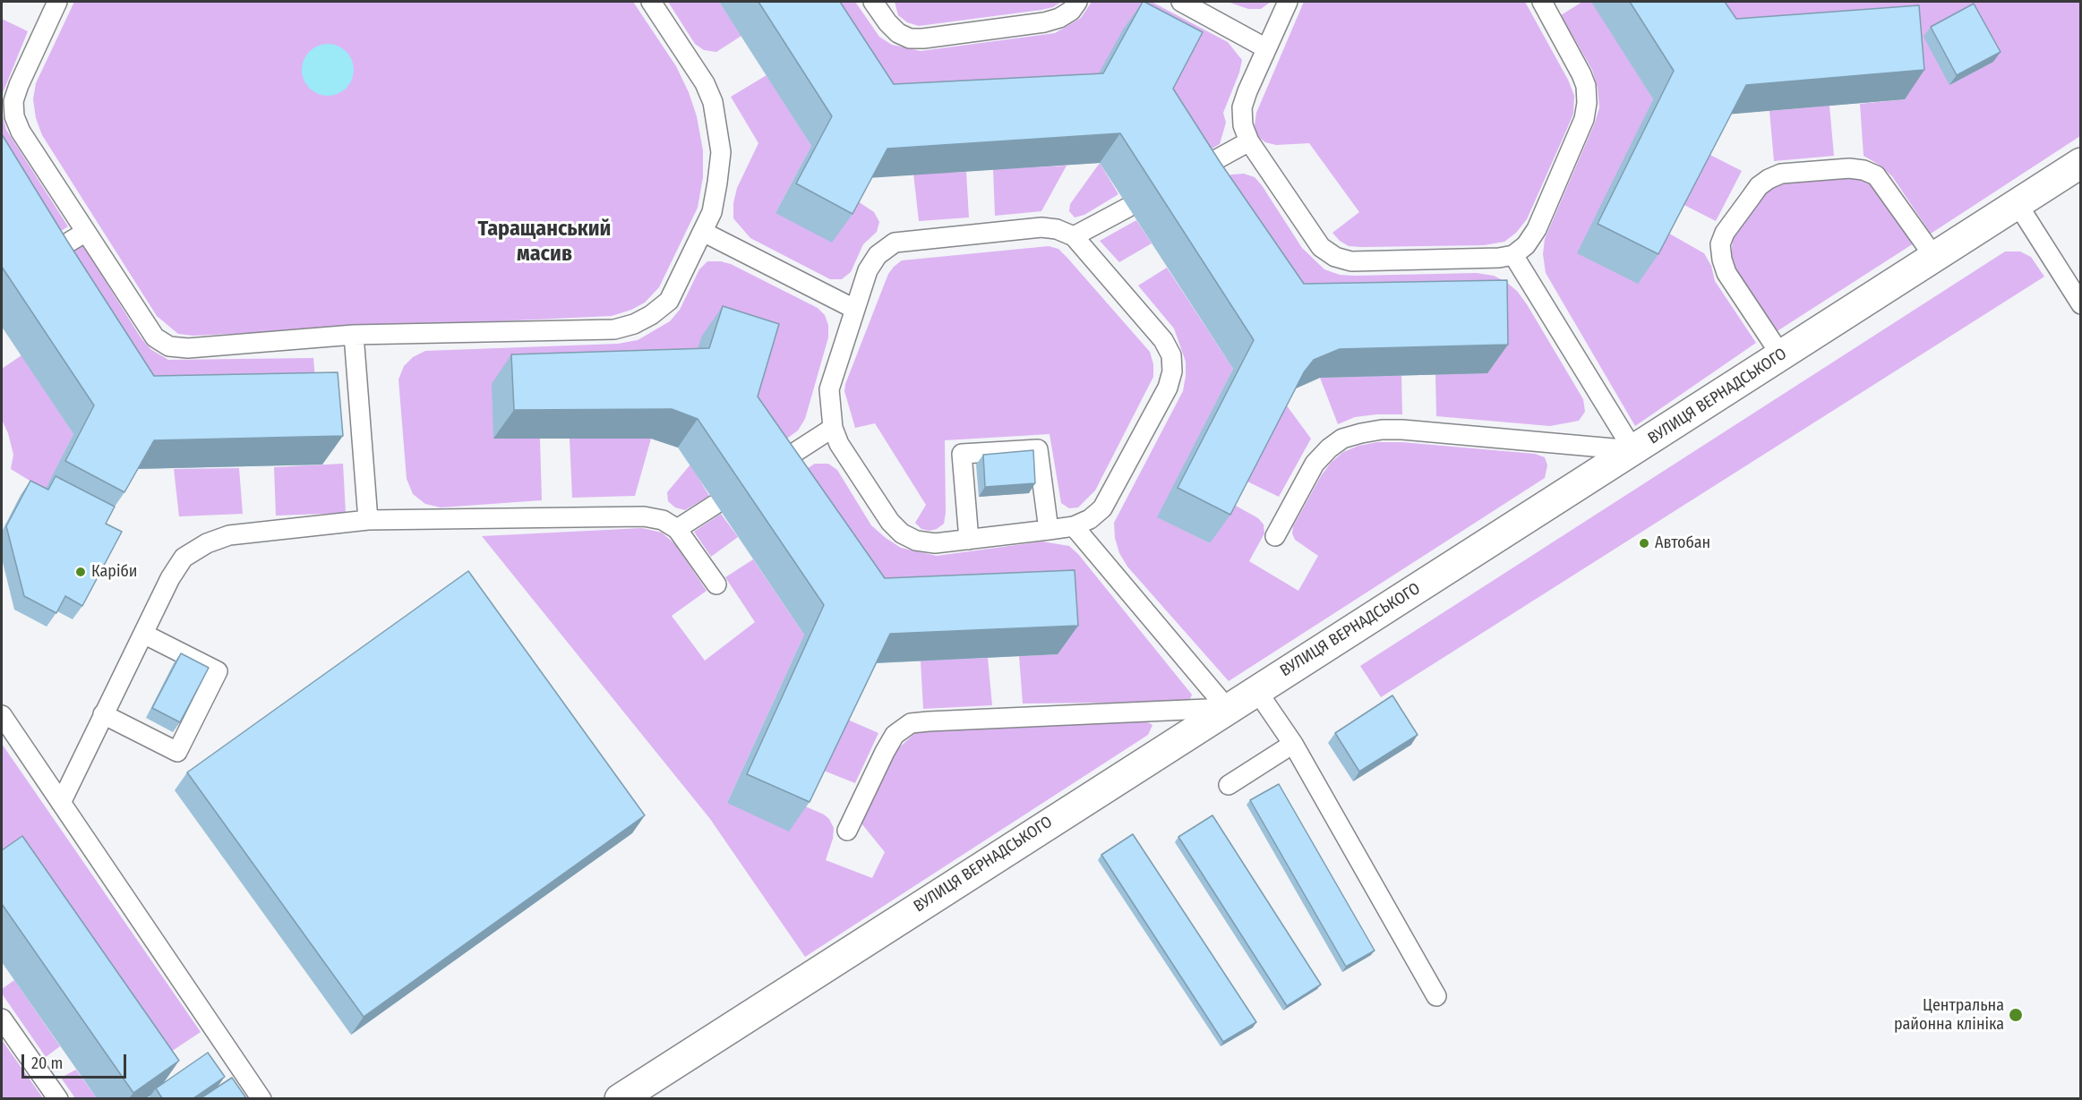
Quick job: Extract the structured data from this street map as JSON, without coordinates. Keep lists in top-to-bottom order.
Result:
{
  "streets": {
    "street": ["ВУЛИЦЯ ВЕРНАДСЬКОГО"]
  },
  "districts": ["Таращанський масив"],
  "places": ["Автобан", "Каріби", "Центральна районна клініка"],
  "scale_bar": "20 m"
}
